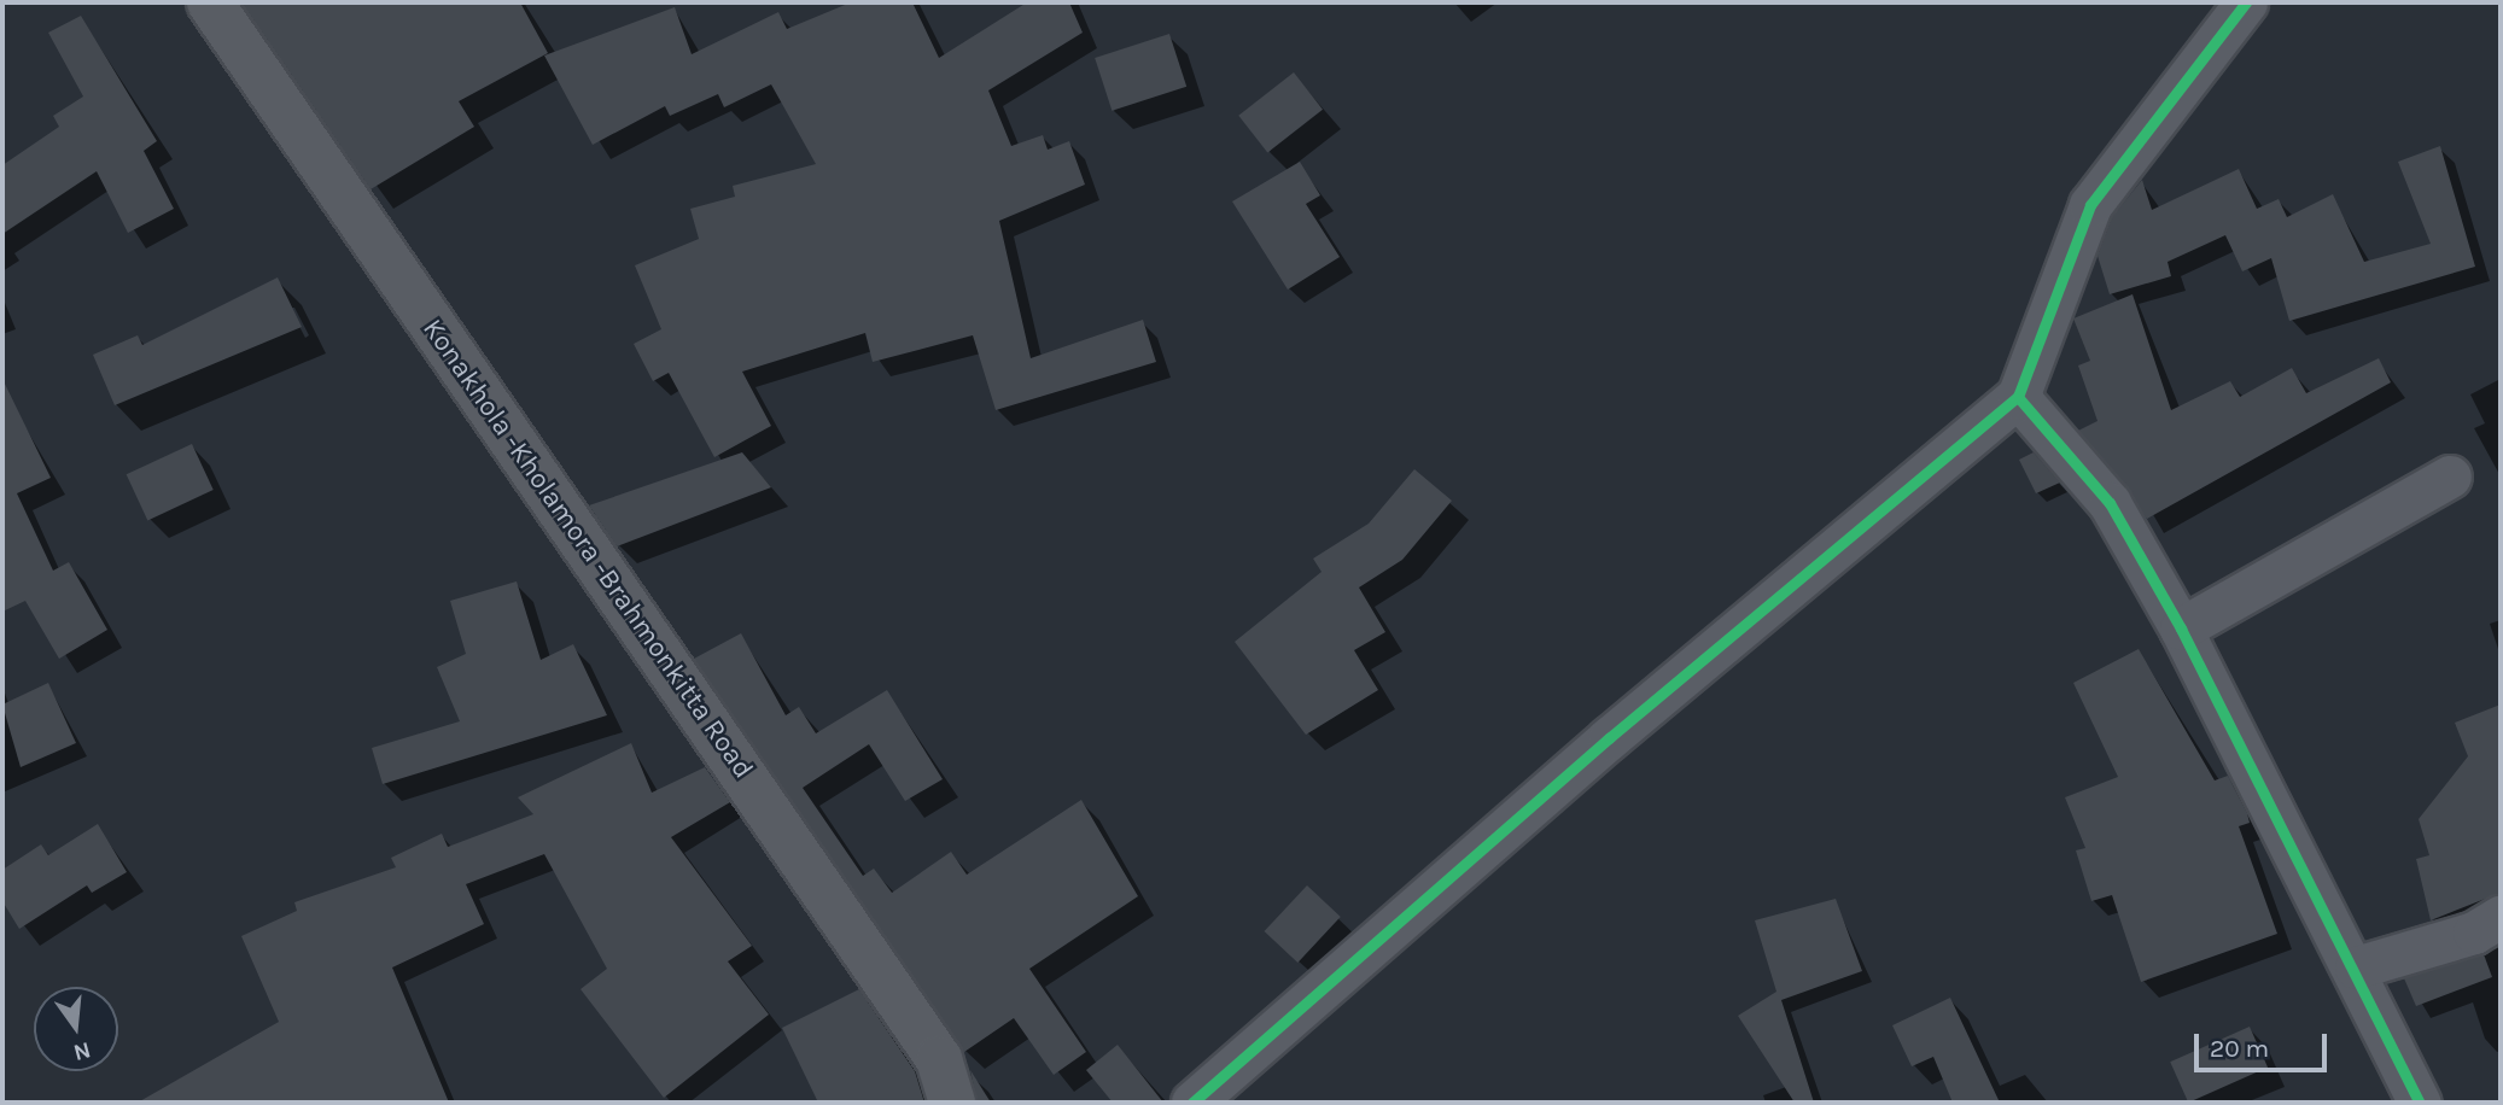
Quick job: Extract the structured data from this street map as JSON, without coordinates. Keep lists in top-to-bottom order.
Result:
{
  "streets": {
    "main road": ["Konakhola -Kholamora -Brahmonkitta Road"]
  },
  "scale_bar": "20 m",
  "north": "bottom"
}
